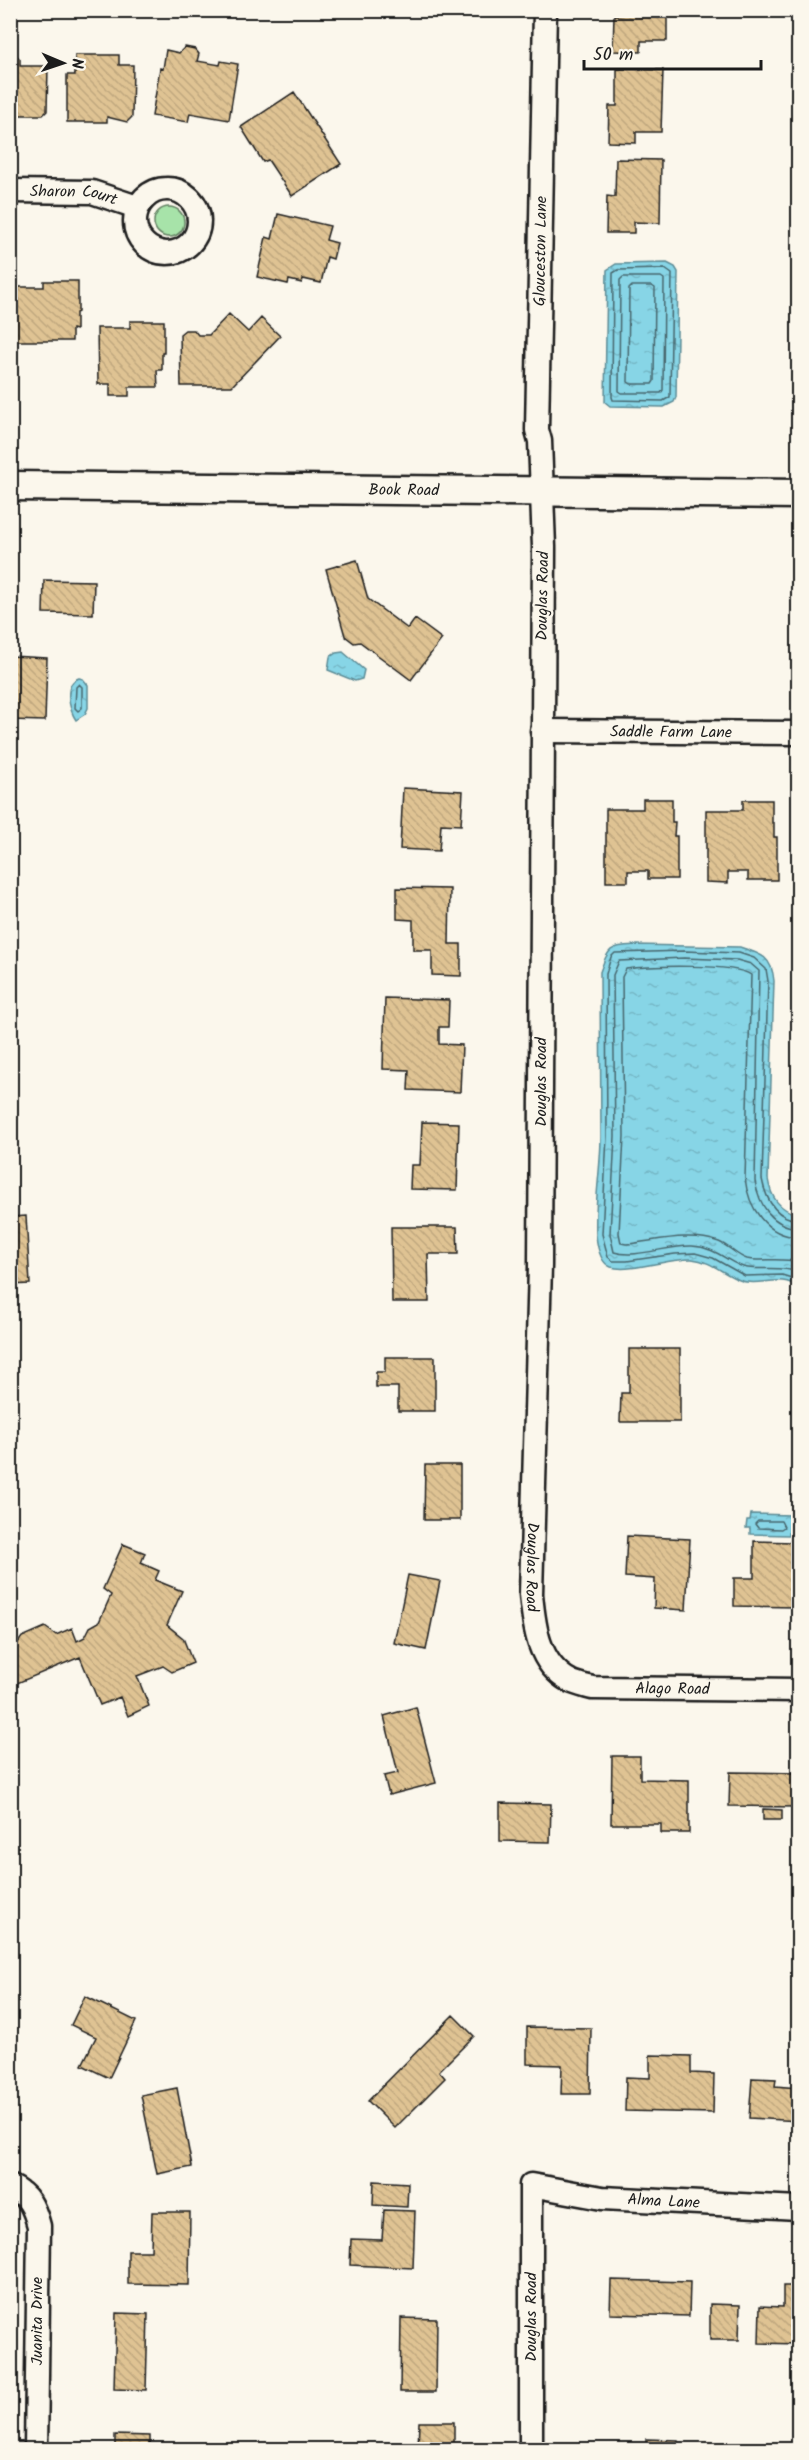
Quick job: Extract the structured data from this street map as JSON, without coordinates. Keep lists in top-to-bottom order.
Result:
{
  "streets": {
    "street": [
      "Sharon Court",
      "Glouceston Lane",
      "Book Road",
      "Douglas Road",
      "Saddle Farm Lane",
      "Alago Road",
      "Alma Lane",
      "Juanita Drive"
    ]
  },
  "crossings": [
    ["Glouceston Lane", "Book Road"],
    ["Glouceston Lane", "Douglas Road"],
    ["Book Road", "Douglas Road"],
    ["Douglas Road", "Saddle Farm Lane"],
    ["Douglas Road", "Alago Road"],
    ["Douglas Road", "Alma Lane"]
  ],
  "scale_bar": "50 m",
  "north": "right"
}
